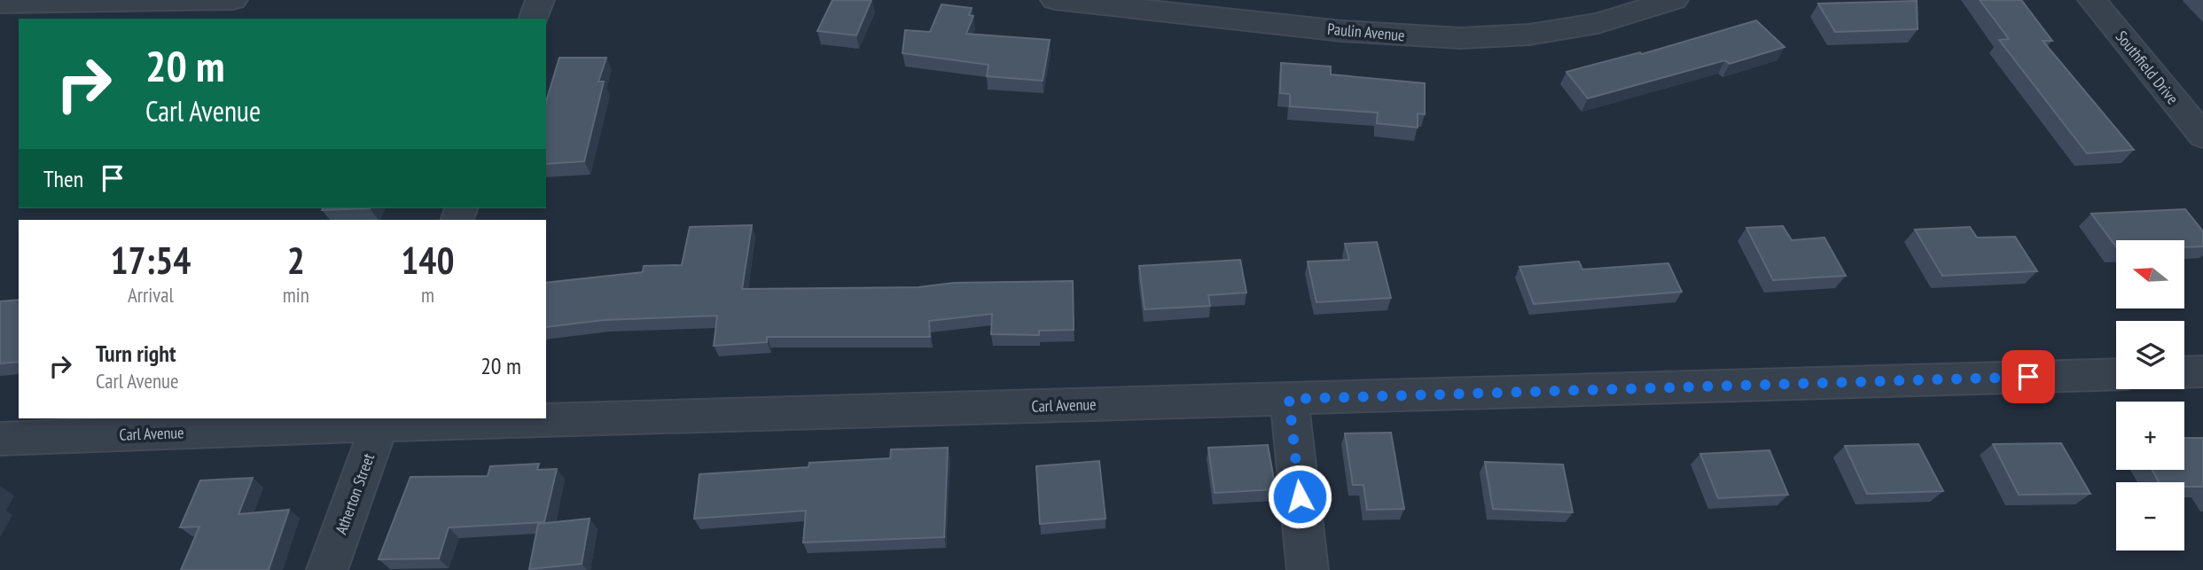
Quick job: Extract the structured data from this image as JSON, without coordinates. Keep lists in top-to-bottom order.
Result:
{
  "streets": {
    "street": [
      "Paulin Avenue",
      "Southfield Drive",
      "Carl Avenue",
      "Atherton Street"
    ]
  },
  "crossings": [
    ["Carl Avenue", "Atherton Street"]
  ],
  "north": "left",
  "page": {
    "turn": ["20 m", "Carl Avenue"],
    "then": "Then",
    "eta": [
      "17:54",
      "Arrival",
      "2",
      "min",
      "140",
      "m"
    ],
    "map_buttons": ["+", "−"],
    "list": [
      {
        "name": "Turn right",
        "note": "Carl Avenue",
        "value": "20 m"
      }
    ]
  }
}
